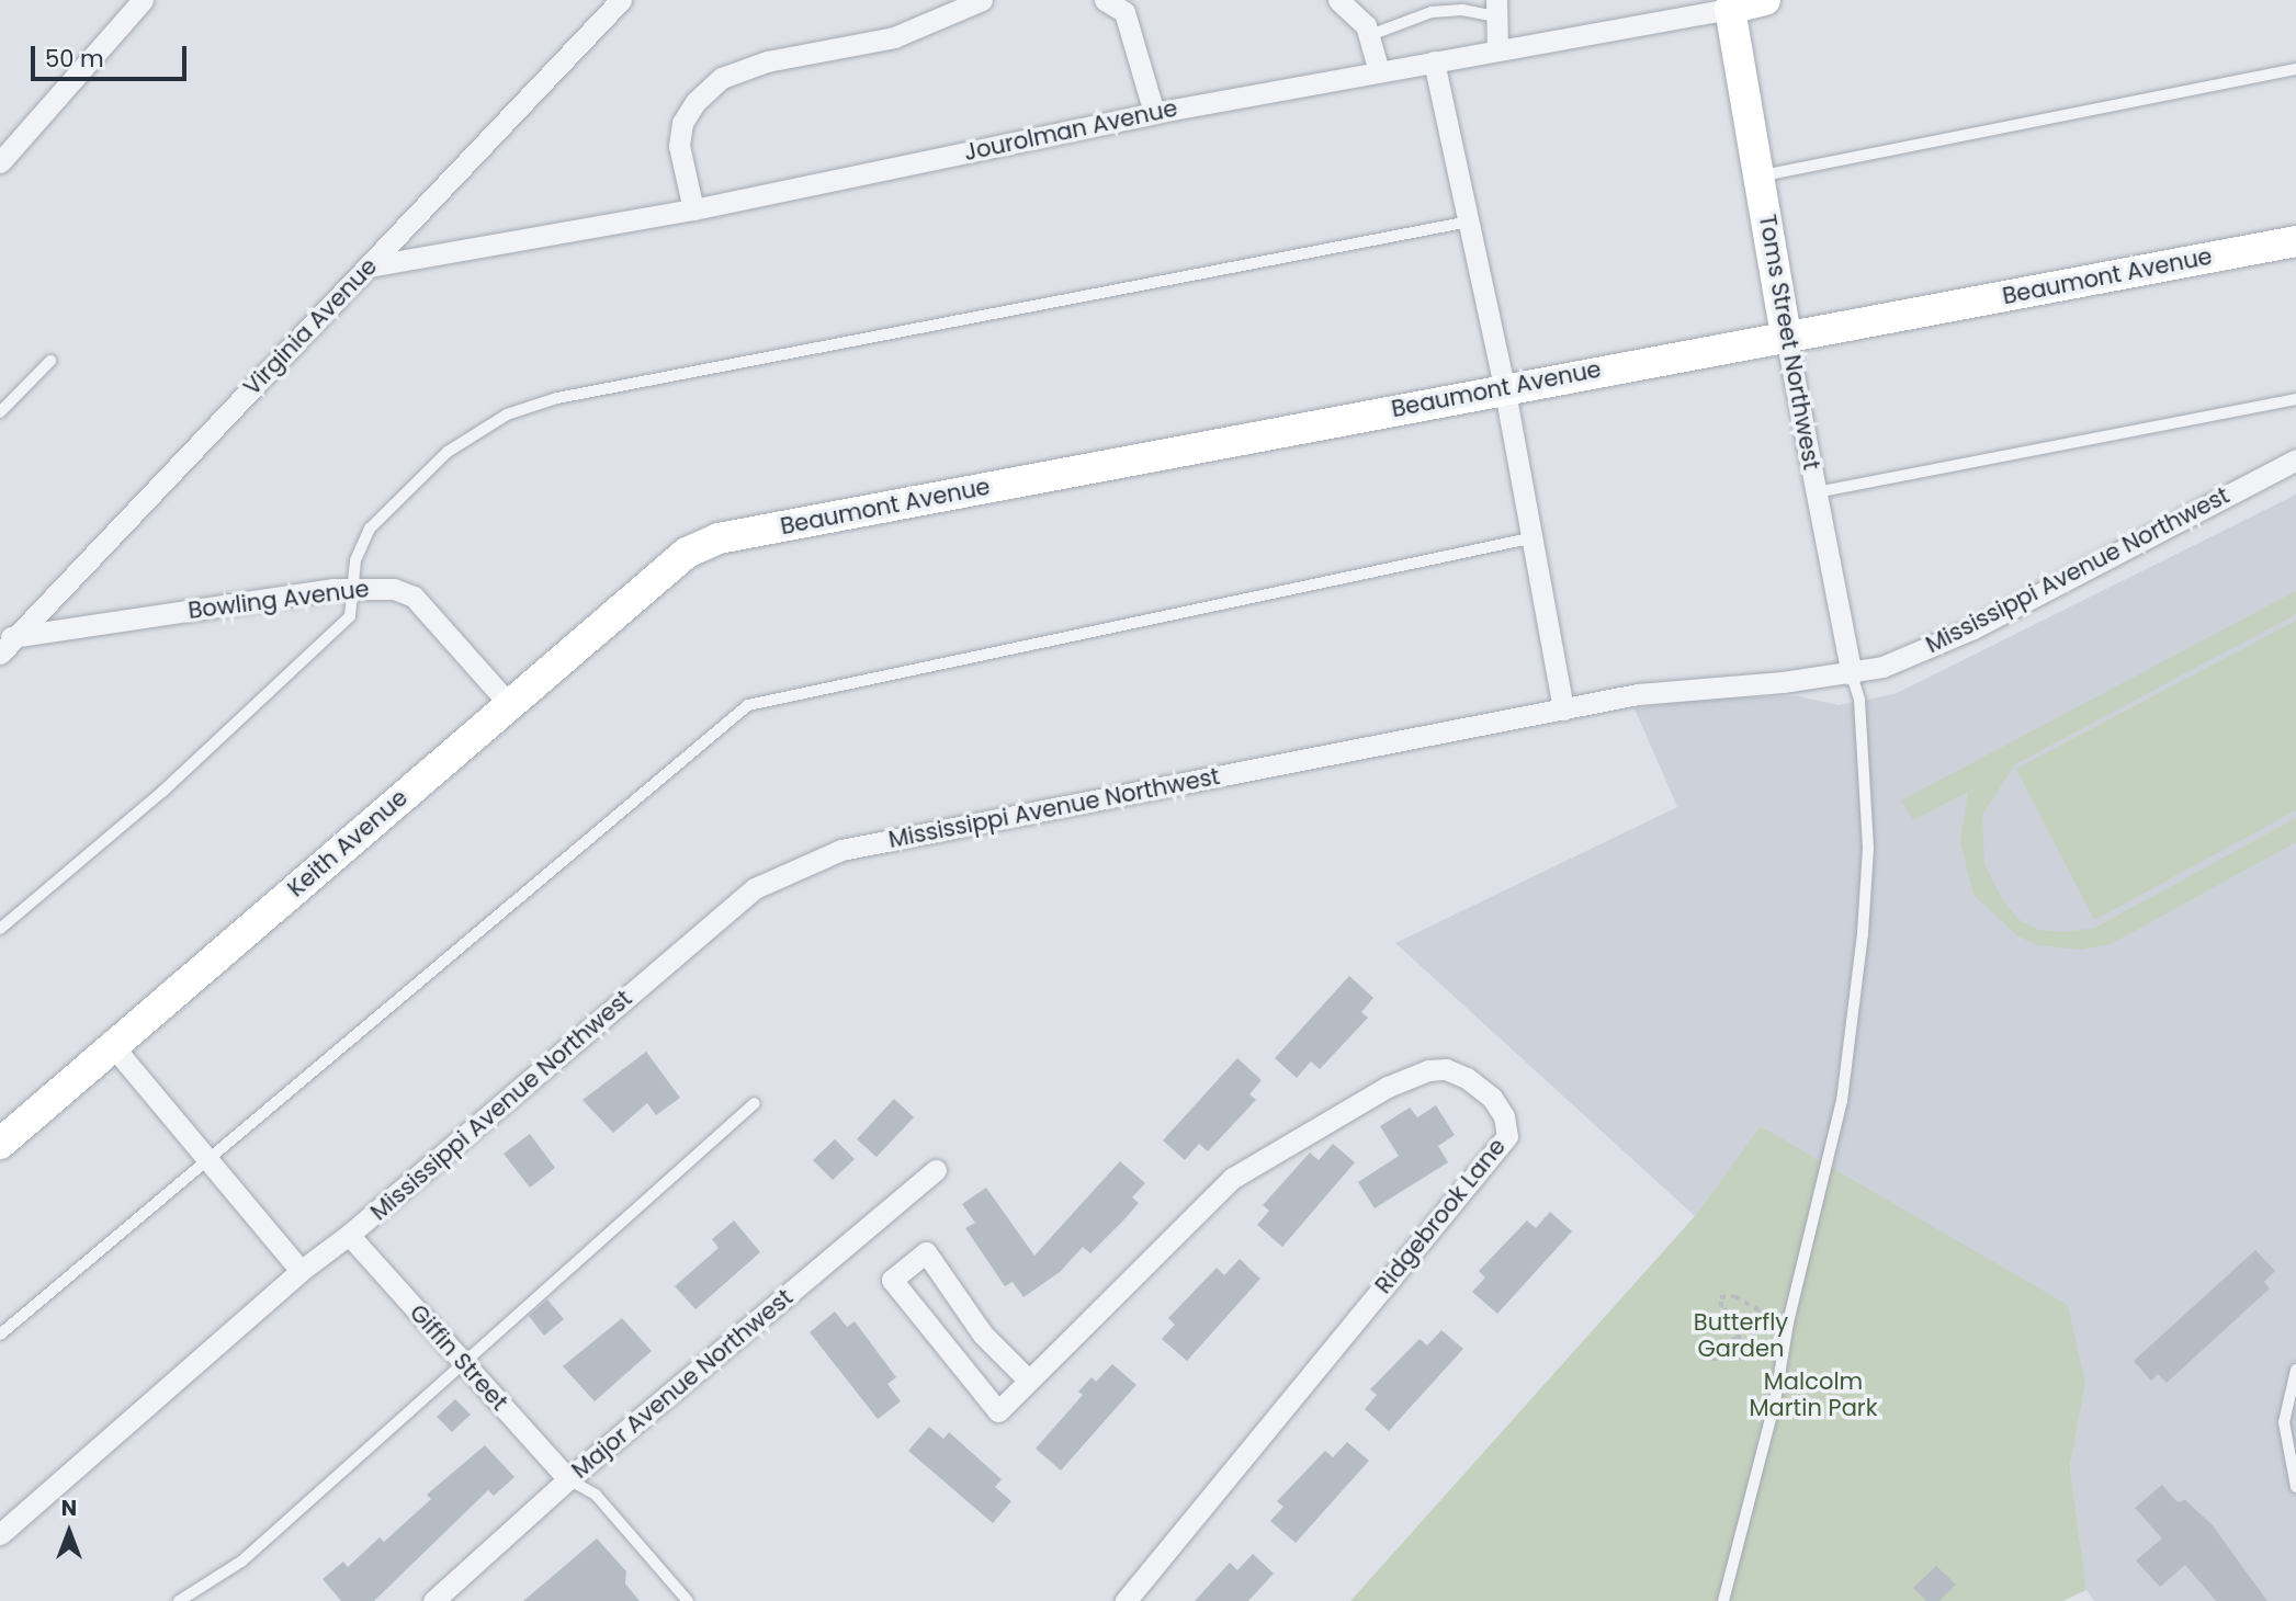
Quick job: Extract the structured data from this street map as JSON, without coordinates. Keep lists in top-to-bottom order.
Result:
{
  "streets": {
    "street": [
      "Jourolman Avenue",
      "Beaumont Avenue",
      "Virginia Avenue",
      "Toms Street Northwest",
      "Mississippi Avenue Northwest",
      "Bowling Avenue",
      "Keith Avenue",
      "Ridgebrook Lane",
      "Giffin Street",
      "Major Avenue Northwest"
    ]
  },
  "crossings": [
    ["Jourolman Avenue", "Virginia Avenue"],
    ["Jourolman Avenue", "Toms Street Northwest"],
    ["Beaumont Avenue", "Toms Street Northwest"],
    ["Beaumont Avenue", "Keith Avenue"],
    ["Virginia Avenue", "Bowling Avenue"],
    ["Toms Street Northwest", "Mississippi Avenue Northwest"],
    ["Mississippi Avenue Northwest", "Giffin Street"],
    ["Bowling Avenue", "Keith Avenue"],
    ["Giffin Street", "Major Avenue Northwest"]
  ],
  "parks": ["Butterfly Garden", "Malcolm Martin Park"],
  "scale_bar": "50 m",
  "north": "top"
}
